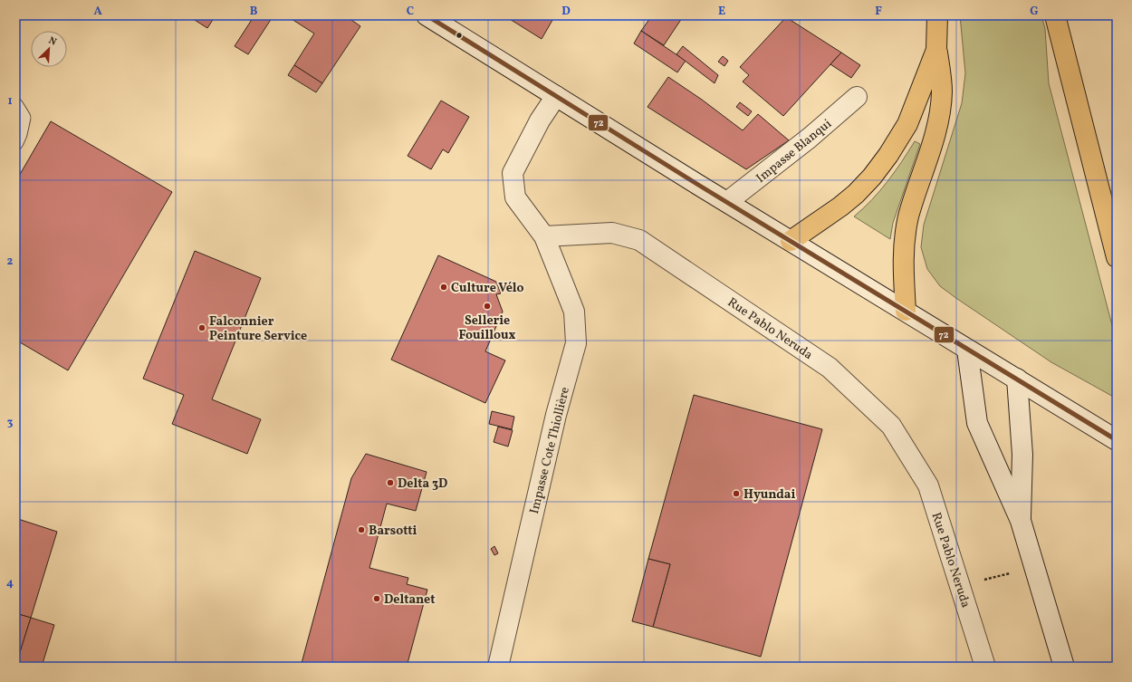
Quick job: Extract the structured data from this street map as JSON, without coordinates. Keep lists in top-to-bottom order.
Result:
{
  "streets": {
    "street": ["Impasse Blanqui", "Rue Pablo Neruda", "Impasse Cote Thiollière"]
  },
  "crossings": [
    ["Rue Pablo Neruda", "Impasse Cote Thiollière"]
  ],
  "places": [
    "Culture Vélo",
    "Sellerie Fouilloux",
    "Falconnier Peinture Service",
    "Delta 3D",
    "Hyundai",
    "Barsotti",
    "Deltanet"
  ],
  "lines": ["transit line 72"],
  "north": "top right",
  "grid": {
    "columns": [
      "A",
      "B",
      "C",
      "D",
      "E",
      "F",
      "G"
    ],
    "rows": [
      "1",
      "2",
      "3",
      "4"
    ]
  }
}
